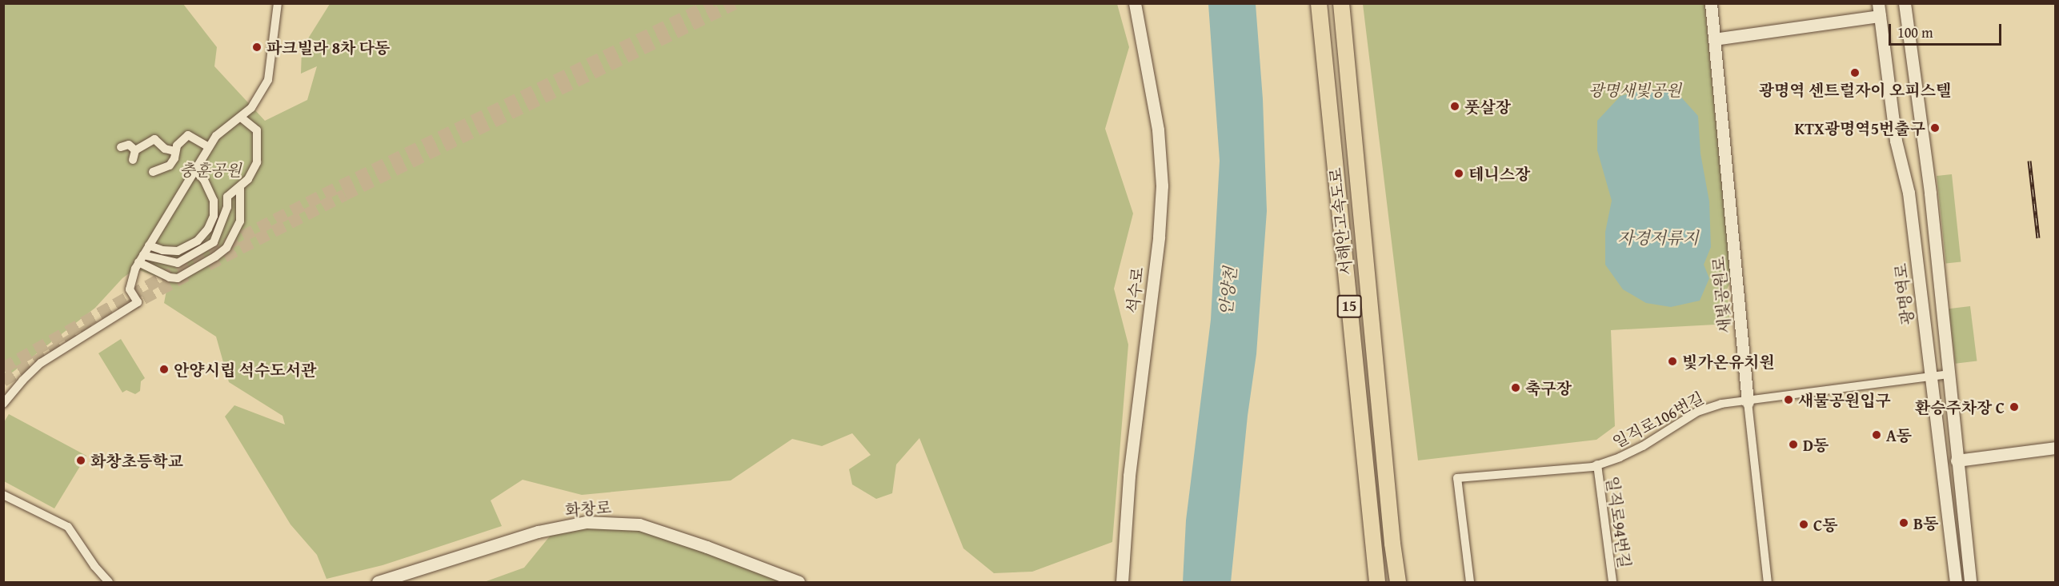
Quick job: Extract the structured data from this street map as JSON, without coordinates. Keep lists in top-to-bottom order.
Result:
{
  "streets": {
    "highway": ["서해안고속도로", "15"],
    "street": [
      "석수로",
      "광명역로",
      "새빛공원로",
      "일직로106번길",
      "화창로",
      "일직로94번길"
    ]
  },
  "crossings": [
    ["광명역로", "일직로106번길"],
    ["새빛공원로", "일직로106번길"],
    ["일직로106번길", "일직로94번길"]
  ],
  "water": ["자경저류지", "안양천"],
  "parks": ["광명새빛공원", "충훈공원"],
  "places": [
    "파크빌라 8차 다동",
    "광명역 센트럴자이 오피스텔",
    "풋살장",
    "KTX광명역5번출구",
    "테니스장",
    "빛가온유치원",
    "안양시립 석수도서관",
    "축구장",
    "새물공원입구",
    "환승주차장 C",
    "A동",
    "D동",
    "화창초등학교",
    "B동",
    "C동"
  ],
  "scale_bar": "100 m"
}
